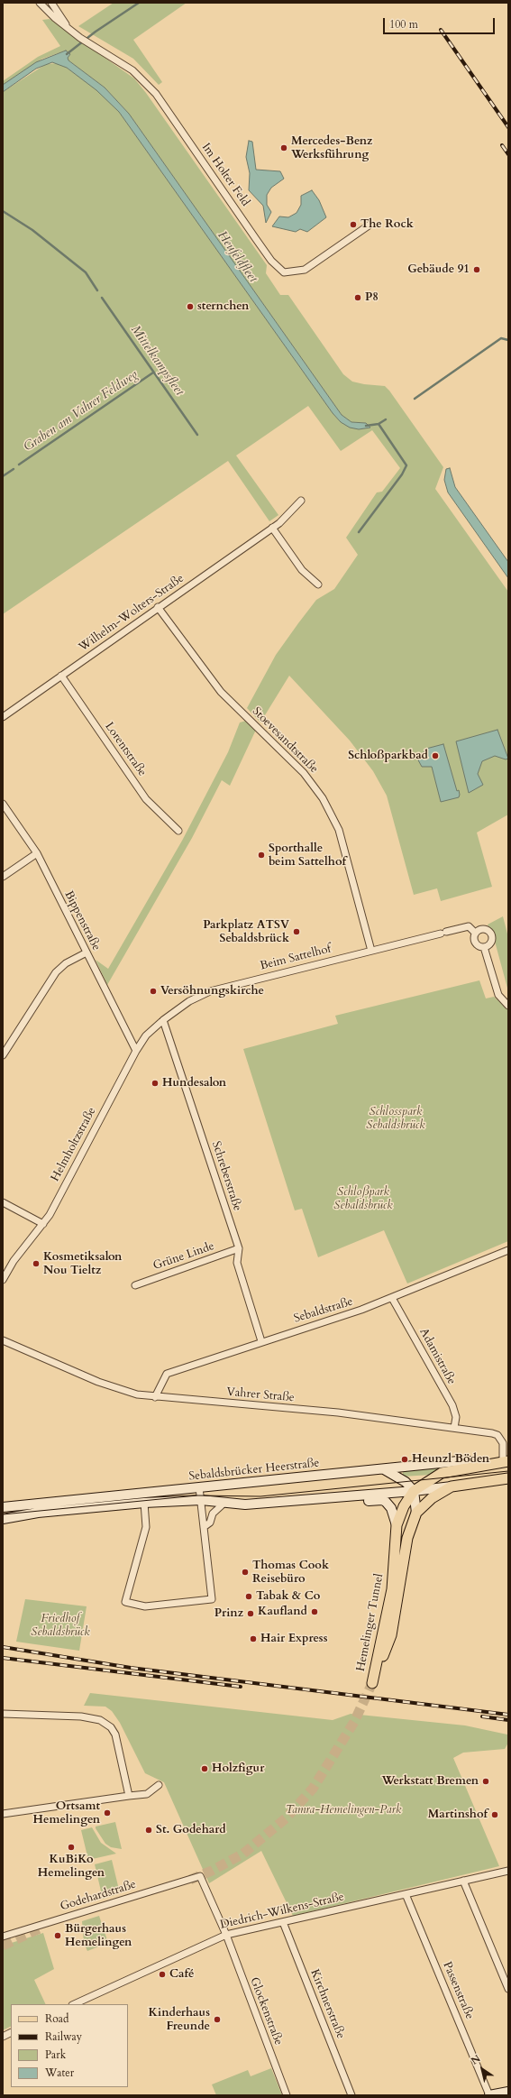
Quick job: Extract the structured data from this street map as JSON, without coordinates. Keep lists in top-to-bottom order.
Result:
{
  "streets": {
    "main road": ["Sebaldsbrücker Heerstraße", "Hemelinger Tunnel"],
    "street": [
      "Im Holter Feld",
      "Wilhelm-Wolters-Straße",
      "Stoevesandtstraße",
      "Lorentstraße",
      "Bippenstraße",
      "Beim Sattelhof",
      "Helmholtzstraße",
      "Schreberstraße",
      "Grüne Linde",
      "Sebaldstraße",
      "Adamistraße",
      "Vahrer Straße",
      "Godehardstraße",
      "Diedrich-Wilkens-Straße",
      "Passenstraße",
      "Kirchnerstraße",
      "Glockenstraße"
    ]
  },
  "crossings": [
    ["Wilhelm-Wolters-Straße", "Stoevesandtstraße"],
    ["Wilhelm-Wolters-Straße", "Lorentstraße"],
    ["Stoevesandtstraße", "Beim Sattelhof"],
    ["Bippenstraße", "Helmholtzstraße"],
    ["Beim Sattelhof", "Helmholtzstraße"],
    ["Beim Sattelhof", "Schreberstraße"],
    ["Helmholtzstraße", "Schreberstraße"],
    ["Schreberstraße", "Grüne Linde"],
    ["Schreberstraße", "Sebaldstraße"],
    ["Sebaldstraße", "Adamistraße"],
    ["Sebaldstraße", "Vahrer Straße"],
    ["Adamistraße", "Vahrer Straße"],
    ["Vahrer Straße", "Sebaldsbrücker Heerstraße"],
    ["Sebaldsbrücker Heerstraße", "Hemelinger Tunnel"],
    ["Godehardstraße", "Glockenstraße"],
    ["Diedrich-Wilkens-Straße", "Passenstraße"],
    ["Diedrich-Wilkens-Straße", "Kirchnerstraße"],
    ["Diedrich-Wilkens-Straße", "Glockenstraße"]
  ],
  "water": ["Heufeldfleet", "Mittelkampsfleet", "Graben am Vahrer Feldweg"],
  "parks": [
    "Schlosspark Sebaldsbrück",
    "Schloßpark Sebaldsbrück",
    "Friedhof Sebaldsbrück",
    "Tamra-Hemelingen-Park"
  ],
  "places": [
    "Mercedes-Benz Werksführung",
    "The Rock",
    "Gebäude 91",
    "P8",
    "sternchen",
    "Schloßparkbad",
    "Sporthalle beim Sattelhof",
    "Parkplatz ATSV Sebaldsbrück",
    "Versöhnungskirche",
    "Hundesalon",
    "Kosmetiksalon Nou Tieltz",
    "Heunzl Böden",
    "Thomas Cook Reisebüro",
    "Tabak & Co",
    "Kaufland",
    "Prinz",
    "Hair Express",
    "Holzfigur",
    "Werkstatt Bremen",
    "Ortsamt Hemelingen",
    "Martinshof",
    "St. Godehard",
    "KuBiKo Hemelingen",
    "Bürgerhaus Hemelingen",
    "Café",
    "Kinderhaus Freunde"
  ],
  "legend": [
    "Road",
    "Railway",
    "Park",
    "Water"
  ],
  "scale_bar": "100 m",
  "north": "top left"
}
